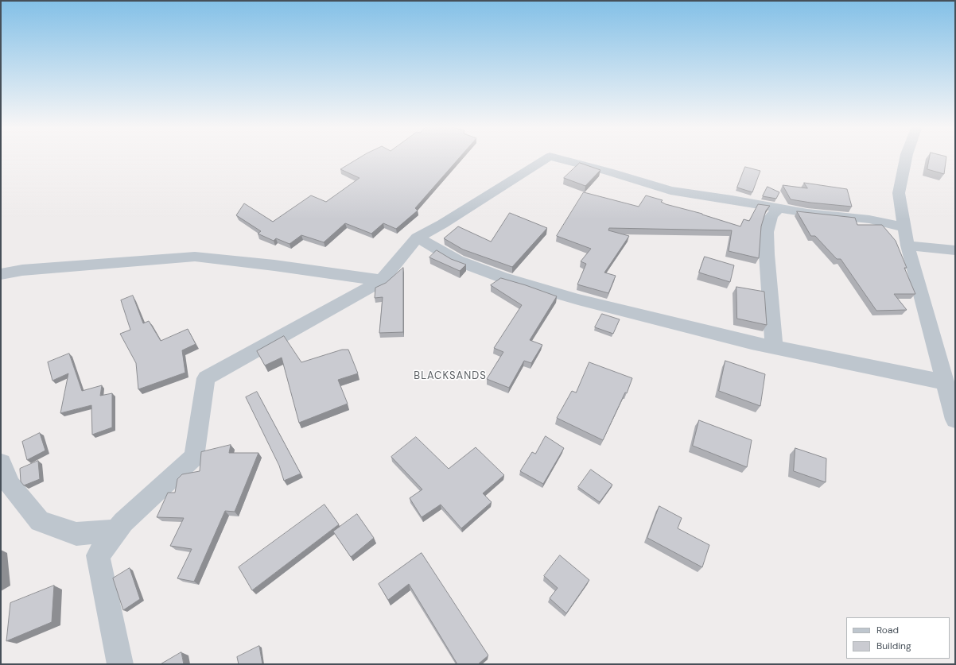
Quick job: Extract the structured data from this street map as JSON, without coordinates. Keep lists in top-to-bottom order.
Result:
{
  "districts": ["BLACKSANDS"],
  "legend": ["Road", "Building"]
}
